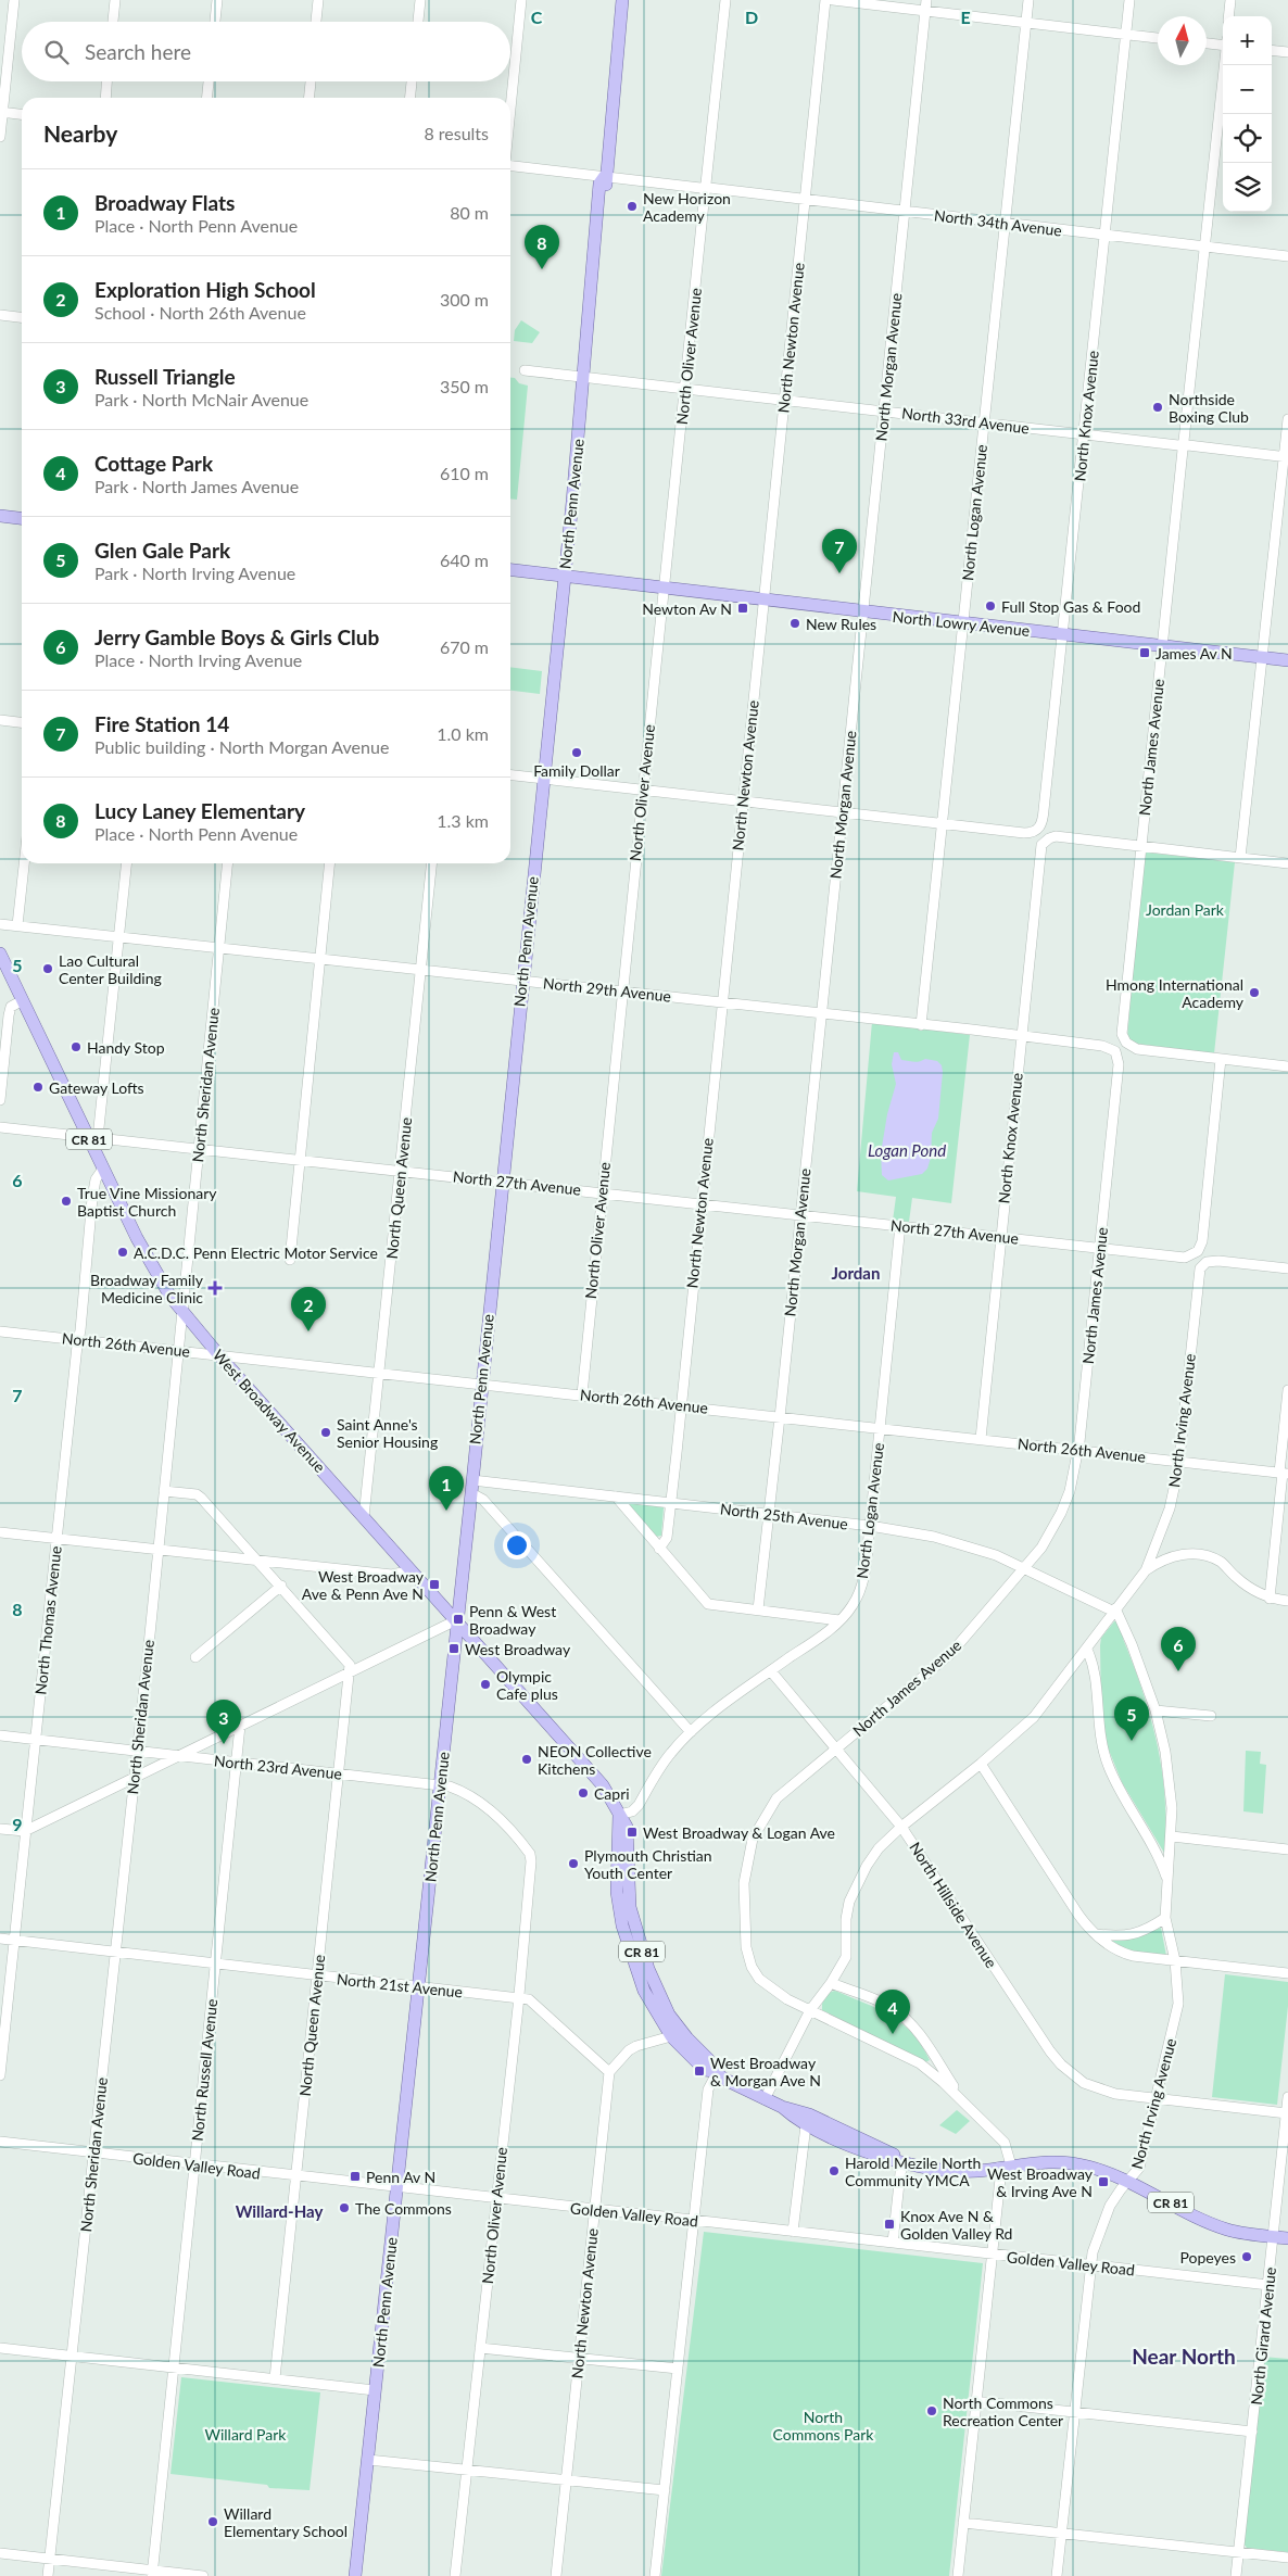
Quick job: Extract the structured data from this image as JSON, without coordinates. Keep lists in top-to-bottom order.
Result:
{
  "streets": {
    "main road": [
      "North Penn Avenue",
      "North Lowry Avenue",
      "CR 81",
      "West Broadway Avenue"
    ],
    "street": [
      "North 34th Avenue",
      "North Newton Avenue",
      "North Oliver Avenue",
      "North Morgan Avenue",
      "North Knox Avenue",
      "North 33rd Avenue",
      "North Logan Avenue",
      "North James Avenue",
      "North 29th Avenue",
      "North Sheridan Avenue",
      "North 27th Avenue",
      "North Queen Avenue",
      "North 26th Avenue",
      "North Irving Avenue",
      "North 25th Avenue",
      "North Thomas Avenue",
      "North 23rd Avenue",
      "North Hillside Avenue",
      "North 21st Avenue",
      "North Russell Avenue",
      "Golden Valley Road",
      "North Girard Avenue"
    ]
  },
  "crossings": [
    ["North 34th Avenue", "North Newton Avenue"],
    ["North 34th Avenue", "North Oliver Avenue"],
    ["North 34th Avenue", "North Morgan Avenue"],
    ["North 34th Avenue", "North Knox Avenue"],
    ["North 34th Avenue", "North Penn Avenue"],
    ["North 34th Avenue", "North Logan Avenue"],
    ["North 34th Avenue", "North James Avenue"],
    ["North Newton Avenue", "North 33rd Avenue"],
    ["North Newton Avenue", "North Lowry Avenue"],
    ["North Newton Avenue", "North 29th Avenue"],
    ["North Newton Avenue", "North 27th Avenue"],
    ["North Newton Avenue", "North 26th Avenue"],
    ["North Newton Avenue", "North 25th Avenue"],
    ["North Newton Avenue", "North 21st Avenue"],
    ["North Newton Avenue", "Golden Valley Road"],
    ["North Oliver Avenue", "North 33rd Avenue"],
    ["North Oliver Avenue", "North Lowry Avenue"],
    ["North Oliver Avenue", "North 29th Avenue"],
    ["North Oliver Avenue", "North 27th Avenue"],
    ["North Oliver Avenue", "North 26th Avenue"],
    ["North Oliver Avenue", "North 23rd Avenue"],
    ["North Oliver Avenue", "North 21st Avenue"],
    ["North Oliver Avenue", "Golden Valley Road"],
    ["North Morgan Avenue", "North 33rd Avenue"],
    ["North Morgan Avenue", "North Lowry Avenue"],
    ["North Morgan Avenue", "North 29th Avenue"],
    ["North Morgan Avenue", "North 27th Avenue"],
    ["North Morgan Avenue", "North 26th Avenue"],
    ["North Morgan Avenue", "North 25th Avenue"],
    ["North Knox Avenue", "North 33rd Avenue"],
    ["North Knox Avenue", "North Logan Avenue"],
    ["North Knox Avenue", "North Lowry Avenue"],
    ["North Knox Avenue", "North James Avenue"],
    ["North Knox Avenue", "North 29th Avenue"],
    ["North Knox Avenue", "North 27th Avenue"],
    ["North Knox Avenue", "North 26th Avenue"],
    ["North 33rd Avenue", "North Penn Avenue"],
    ["North 33rd Avenue", "North Logan Avenue"],
    ["North 33rd Avenue", "North James Avenue"],
    ["North Penn Avenue", "North Lowry Avenue"],
    ["North Penn Avenue", "North 29th Avenue"],
    ["North Penn Avenue", "North 27th Avenue"],
    ["North Penn Avenue", "North 26th Avenue"],
    ["North Penn Avenue", "West Broadway Avenue"],
    ["North Penn Avenue", "North 25th Avenue"],
    ["North Penn Avenue", "North 23rd Avenue"],
    ["North Penn Avenue", "North 21st Avenue"],
    ["North Penn Avenue", "Golden Valley Road"],
    ["North Logan Avenue", "North Lowry Avenue"],
    ["North Logan Avenue", "North 29th Avenue"],
    ["North Logan Avenue", "North 27th Avenue"],
    ["North Logan Avenue", "North 26th Avenue"],
    ["North Logan Avenue", "West Broadway Avenue"],
    ["North Logan Avenue", "North 25th Avenue"],
    ["North Logan Avenue", "North Hillside Avenue"],
    ["North Lowry Avenue", "North James Avenue"],
    ["North James Avenue", "North 29th Avenue"],
    ["North James Avenue", "North 27th Avenue"],
    ["North James Avenue", "North 26th Avenue"],
    ["North James Avenue", "West Broadway Avenue"],
    ["North James Avenue", "North 25th Avenue"],
    ["North James Avenue", "North Hillside Avenue"],
    ["North 29th Avenue", "North Sheridan Avenue"],
    ["North 29th Avenue", "North Queen Avenue"],
    ["North Sheridan Avenue", "North 27th Avenue"],
    ["North Sheridan Avenue", "North 26th Avenue"],
    ["North Sheridan Avenue", "West Broadway Avenue"],
    ["North Sheridan Avenue", "North 23rd Avenue"],
    ["North Sheridan Avenue", "North 21st Avenue"],
    ["North Sheridan Avenue", "Golden Valley Road"],
    ["North 27th Avenue", "North Queen Avenue"],
    ["North 27th Avenue", "West Broadway Avenue"],
    ["North Queen Avenue", "North 26th Avenue"],
    ["North Queen Avenue", "West Broadway Avenue"],
    ["North Queen Avenue", "North 23rd Avenue"],
    ["North Queen Avenue", "North 21st Avenue"],
    ["North Queen Avenue", "Golden Valley Road"],
    ["North 26th Avenue", "West Broadway Avenue"],
    ["North 26th Avenue", "North Irving Avenue"],
    ["North 26th Avenue", "North Thomas Avenue"],
    ["West Broadway Avenue", "North Irving Avenue"],
    ["West Broadway Avenue", "North Thomas Avenue"],
    ["West Broadway Avenue", "North Girard Avenue"],
    ["North Irving Avenue", "North 25th Avenue"],
    ["North Irving Avenue", "North Hillside Avenue"],
    ["North Irving Avenue", "Golden Valley Road"],
    ["North Thomas Avenue", "North 23rd Avenue"],
    ["North Thomas Avenue", "North 21st Avenue"],
    ["North 23rd Avenue", "North Russell Avenue"],
    ["North 21st Avenue", "North Russell Avenue"],
    ["North Russell Avenue", "Golden Valley Road"],
    ["Golden Valley Road", "North Girard Avenue"]
  ],
  "districts": ["Jordan", "Willard-Hay", "Near North"],
  "water": ["Logan Pond"],
  "parks": ["Jordan Park", "North Commons Park", "Willard Park"],
  "places": {
    "other": [
      "New Horizon Academy",
      "Northside Boxing Club",
      "Full Stop Gas & Food",
      "New Rules",
      "Family Dollar",
      "Lao Cultural Center Building",
      "Hmong International Academy",
      "Handy Stop",
      "Gateway Lofts",
      "True Vine Missionary Baptist Church",
      "A.C.D.C. Penn Electric Motor Service",
      "Saint Anne's Senior Housing",
      "Olympic Cafe plus",
      "NEON Collective Kitchens",
      "Capri",
      "Plymouth Christian Youth Center",
      "Harold Mezile North Community YMCA",
      "The Commons",
      "Popeyes",
      "North Commons Recreation Center",
      "Willard Elementary School"
    ],
    "transit": [
      "Newton Av N",
      "James Av N",
      "West Broadway Ave & Penn Ave N",
      "Penn & West Broadway",
      "West Broadway",
      "West Broadway & Logan Ave",
      "West Broadway & Morgan Ave N",
      "Penn Av N",
      "West Broadway & Irving Ave N",
      "Knox Ave N & Golden Valley Rd"
    ],
    "health": ["Broadway Family Medicine Clinic"]
  },
  "north": "top",
  "page": {
    "map_buttons": ["+", "−"],
    "search": "Search here",
    "heading": ["Nearby", "8 results"],
    "list": [
      {
        "mark": "1",
        "name": "Broadway Flats",
        "note": "Place · North Penn Avenue",
        "value": "80 m"
      },
      {
        "mark": "2",
        "name": "Exploration High School",
        "note": "School · North 26th Avenue",
        "value": "300 m"
      },
      {
        "mark": "3",
        "name": "Russell Triangle",
        "note": "Park · North McNair Avenue",
        "value": "350 m"
      },
      {
        "mark": "4",
        "name": "Cottage Park",
        "note": "Park · North James Avenue",
        "value": "610 m"
      },
      {
        "mark": "5",
        "name": "Glen Gale Park",
        "note": "Park · North Irving Avenue",
        "value": "640 m"
      },
      {
        "mark": "6",
        "name": "Jerry Gamble Boys & Girls Club",
        "note": "Place · North Irving Avenue",
        "value": "670 m"
      },
      {
        "mark": "7",
        "name": "Fire Station 14",
        "note": "Public building · North Morgan Avenue",
        "value": "1.0 km"
      },
      {
        "mark": "8",
        "name": "Lucy Laney Elementary",
        "note": "Place · North Penn Avenue",
        "value": "1.3 km"
      }
    ],
    "pins": [
      "8",
      "7",
      "2",
      "1",
      "6",
      "5",
      "3",
      "4"
    ]
  },
  "grid": {
    "columns": ["C", "D", "E"],
    "rows": [
      "5",
      "6",
      "7",
      "8",
      "9"
    ]
  }
}
